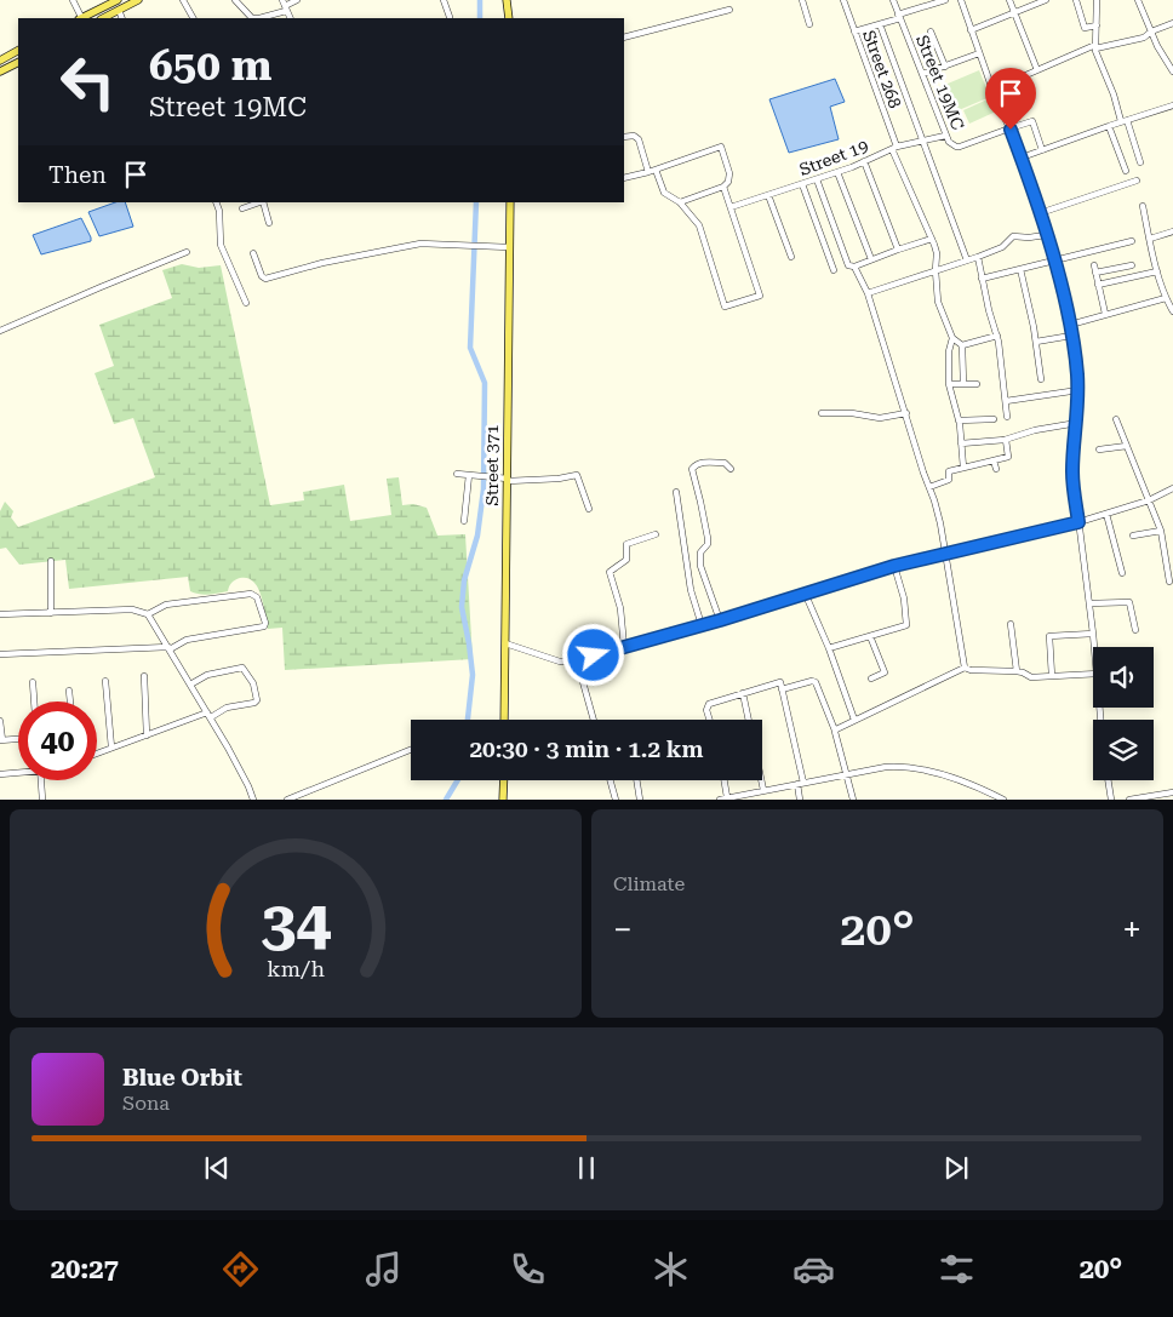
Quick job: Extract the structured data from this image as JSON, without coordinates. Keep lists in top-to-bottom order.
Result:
{
  "streets": {
    "main road": ["Street 371"],
    "street": ["Street 268", "Street 19MC", "Street 19"]
  },
  "crossings": [
    ["Street 268", "Street 19"],
    ["Street 19MC", "Street 19"]
  ],
  "page": {
    "turn": ["650 m", "Street 19MC"],
    "then": "Then",
    "limit": "40",
    "trip": "20:30 · 3 min · 1.2 km",
    "tile": "Climate",
    "heat": ["−", "20°", "+"],
    "song": ["Blue Orbit", "Sona"],
    "tabs": ["20:27", "20°"],
    "gauge": ["34", "km/h"]
  }
}
